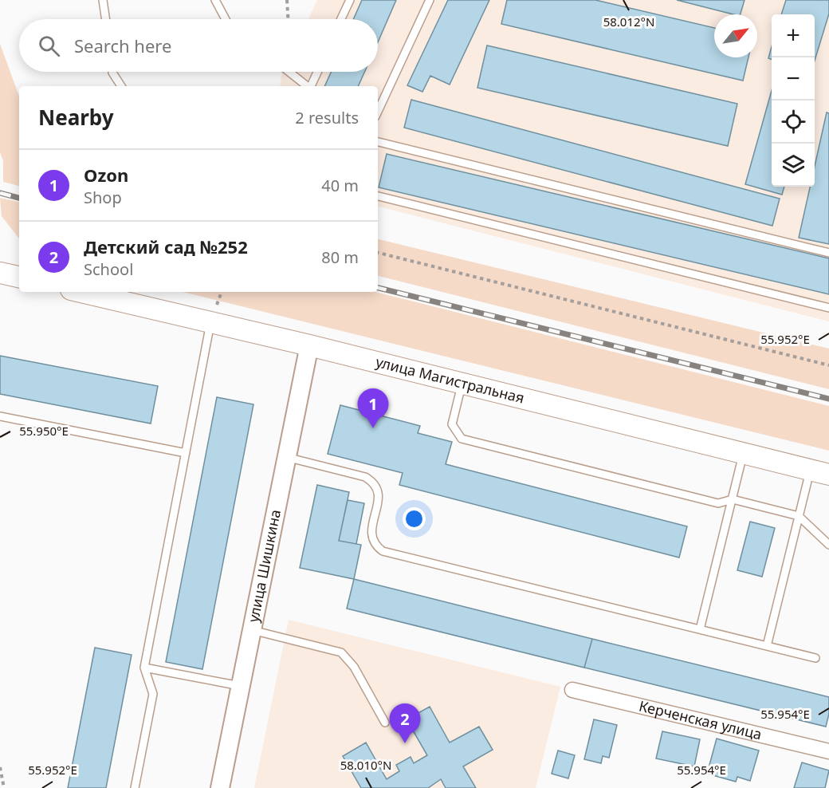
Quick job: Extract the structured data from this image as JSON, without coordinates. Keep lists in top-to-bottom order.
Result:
{
  "streets": {
    "main road": ["улица Магистральная"],
    "street": ["улица Шишкина", "Керченская улица"]
  },
  "crossings": [
    ["улица Магистральная", "улица Шишкина"]
  ],
  "north": "top right",
  "page": {
    "map_buttons": ["+", "−"],
    "search": "Search here",
    "heading": ["Nearby", "2 results"],
    "list": [
      {
        "mark": "1",
        "name": "Ozon",
        "note": "Shop",
        "value": "40 m"
      },
      {
        "mark": "2",
        "name": "Детский сад №252",
        "note": "School",
        "value": "80 m"
      }
    ],
    "pins": ["1", "2"]
  },
  "coordinates": [
    "58.012°N",
    "55.952°E",
    "55.950°E",
    "55.954°E",
    "58.010°N"
  ]
}
